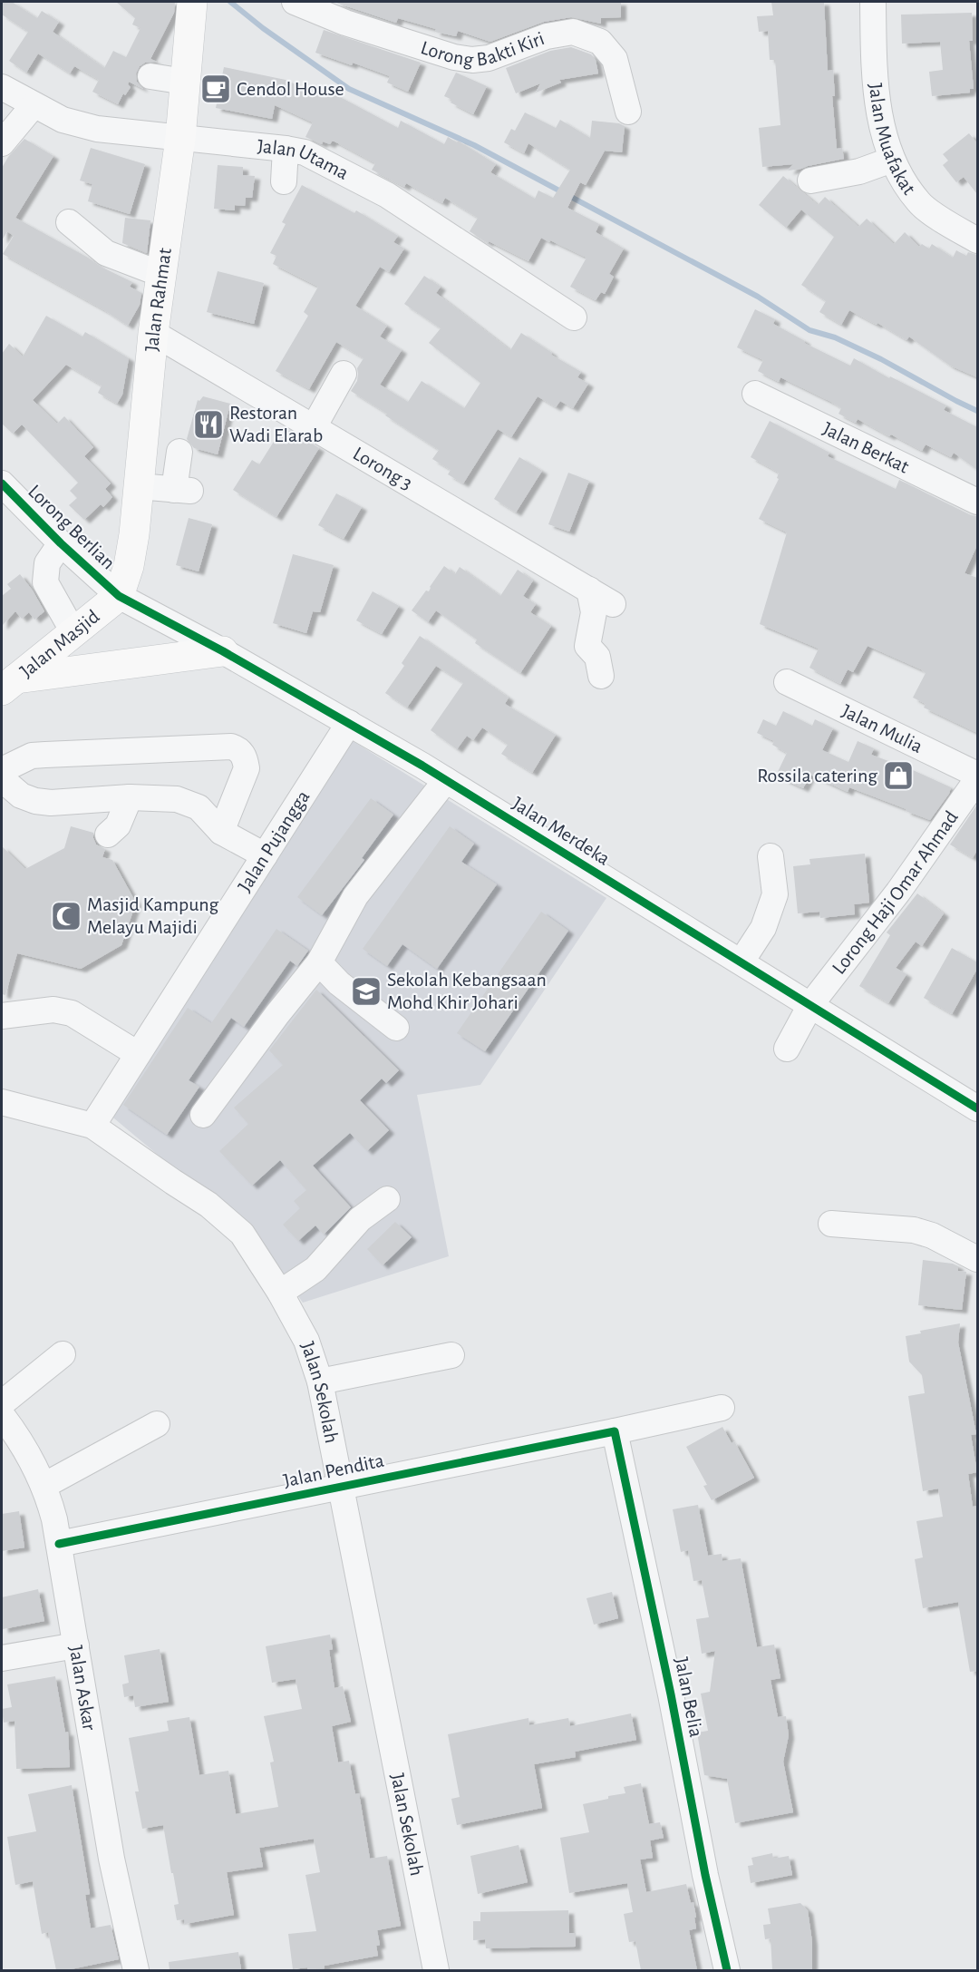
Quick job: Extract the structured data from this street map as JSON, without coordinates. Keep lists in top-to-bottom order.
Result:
{
  "streets": {
    "main road": ["Jalan Rahmat", "Jalan Masjid"],
    "street": [
      "Lorong Bakti Kiri",
      "Jalan Muafakat",
      "Jalan Utama",
      "Jalan Berkat",
      "Lorong 3",
      "Lorong Berlian",
      "Jalan Mulia",
      "Jalan Merdeka",
      "Jalan Pujangga",
      "Lorong Haji Omar Ahmad",
      "Jalan Sekolah",
      "Jalan Pendita",
      "Jalan Askar",
      "Jalan Belia"
    ]
  },
  "crossings": [
    ["Jalan Utama", "Jalan Rahmat"],
    ["Jalan Rahmat", "Lorong 3"],
    ["Jalan Rahmat", "Lorong Berlian"],
    ["Jalan Rahmat", "Jalan Masjid"],
    ["Jalan Rahmat", "Jalan Merdeka"],
    ["Lorong Berlian", "Jalan Masjid"],
    ["Lorong Berlian", "Jalan Merdeka"],
    ["Jalan Masjid", "Jalan Merdeka"],
    ["Jalan Merdeka", "Jalan Pujangga"],
    ["Jalan Merdeka", "Lorong Haji Omar Ahmad"],
    ["Jalan Pujangga", "Jalan Sekolah"],
    ["Jalan Sekolah", "Jalan Pendita"],
    ["Jalan Pendita", "Jalan Askar"],
    ["Jalan Pendita", "Jalan Belia"]
  ],
  "places": {
    "cafe": ["Cendol House"],
    "restaurant": ["Restoran Wadi Elarab"],
    "shop": ["Rossila catering"],
    "mosque": ["Masjid Kampung Melayu Majidi"],
    "school or university": ["Sekolah Kebangsaan Mohd Khir Johari"]
  }
}
